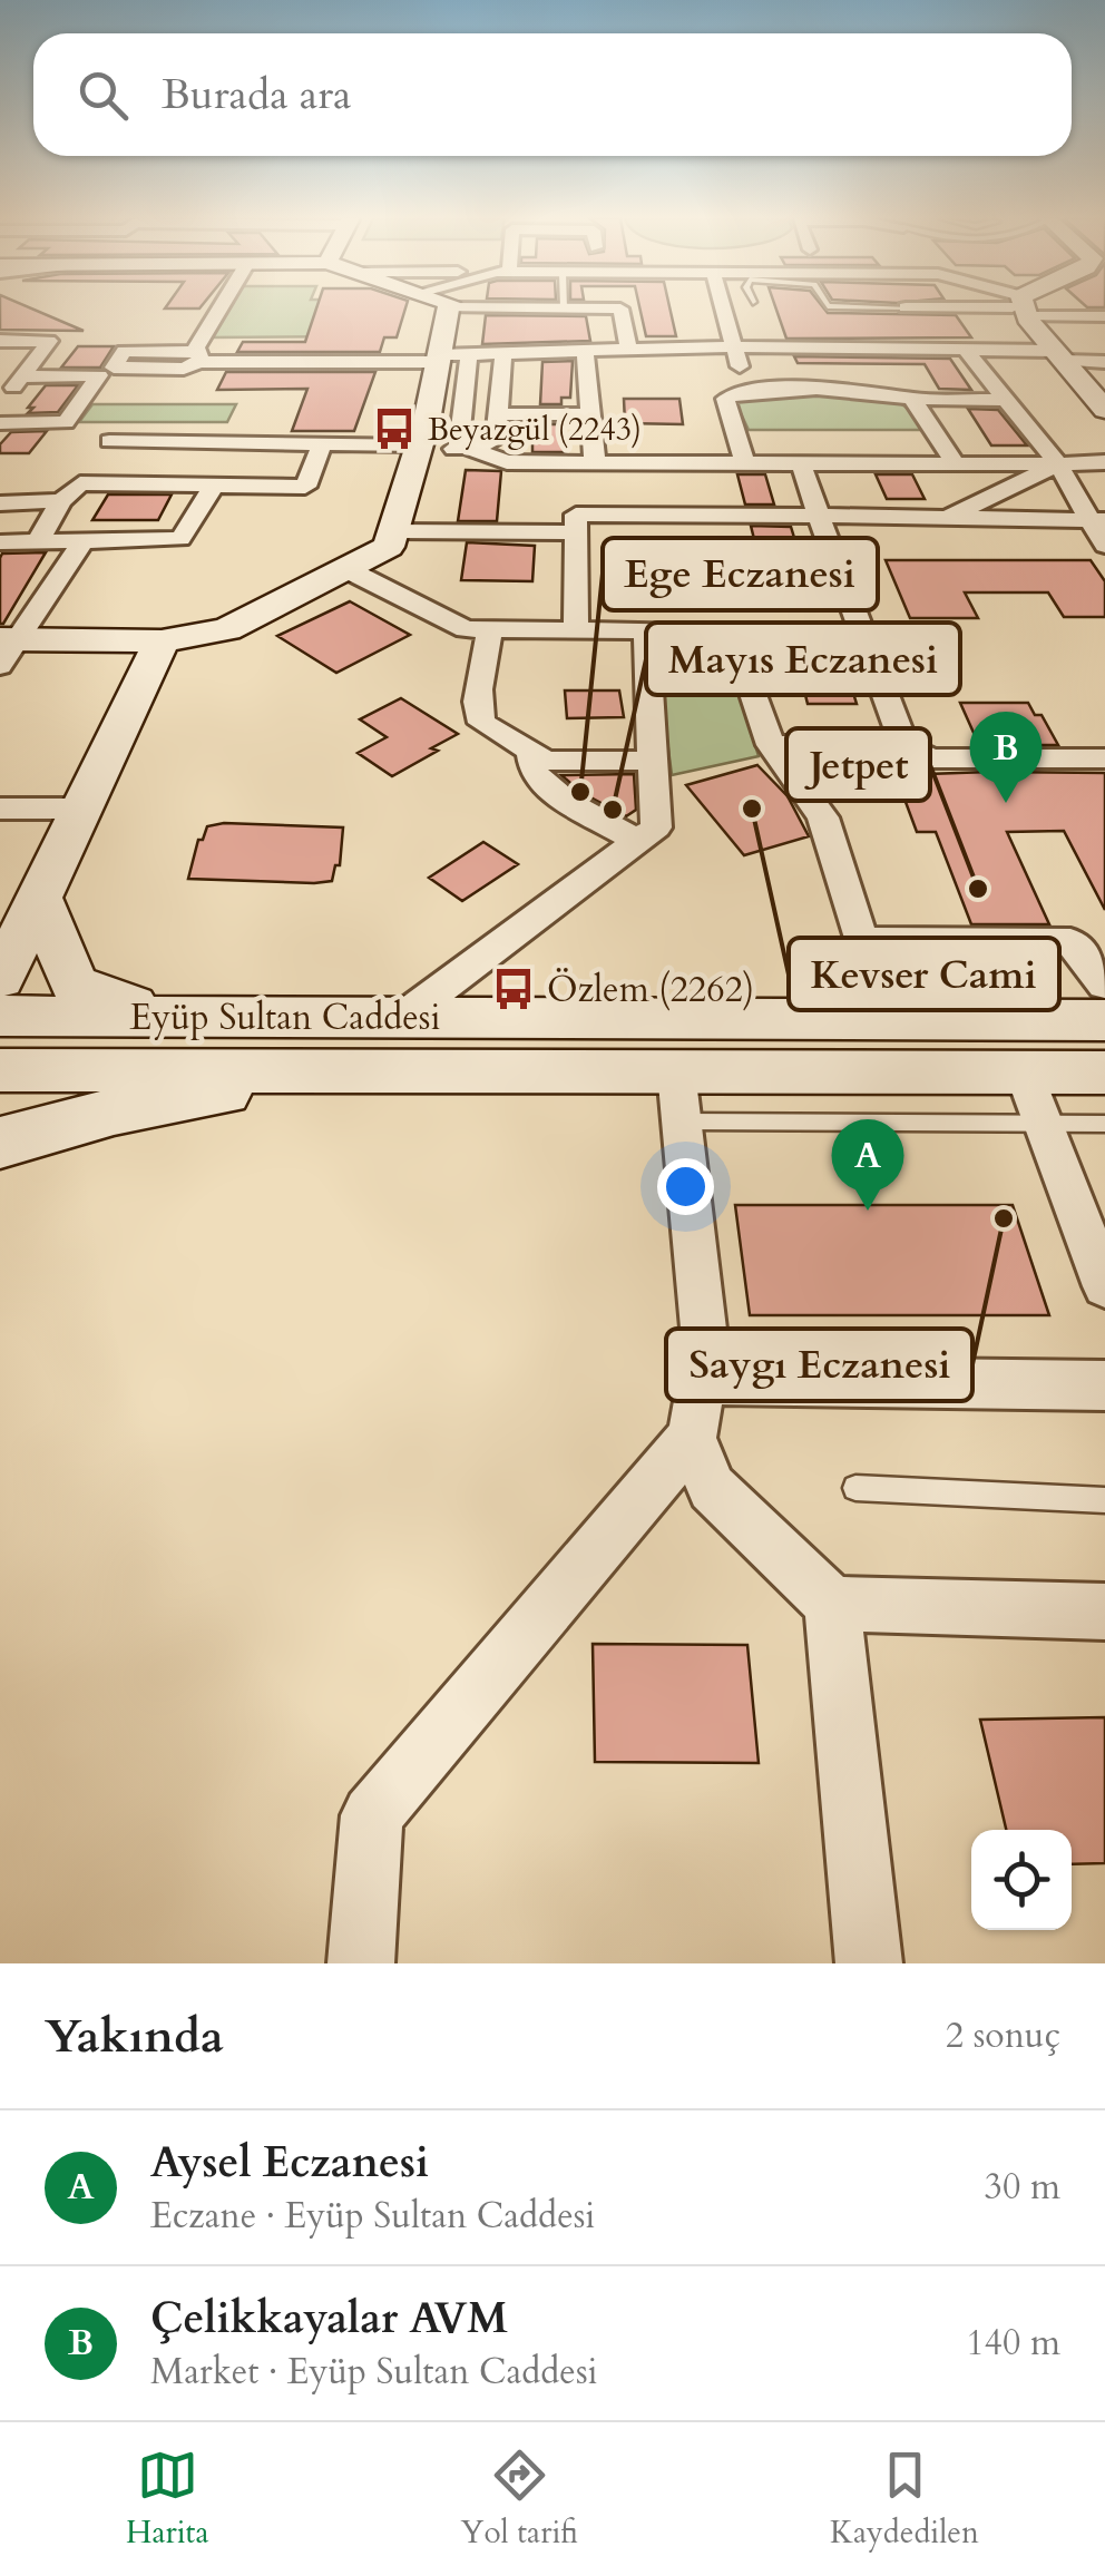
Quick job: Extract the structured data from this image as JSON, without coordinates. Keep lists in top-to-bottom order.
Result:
{
  "streets": {
    "street": ["Eyüp Sultan Caddesi"]
  },
  "places": {
    "bus stop": ["Beyazgül (2243)", "Özlem (2262)"],
    "other": [
      "Ege Eczanesi",
      "Kevser Cami",
      "Mayıs Eczanesi",
      "Jetpet",
      "Saygı Eczanesi"
    ]
  },
  "page": {
    "search": "Burada ara",
    "pins": ["B", "A"],
    "heading": ["Yakında", "2 sonuç"],
    "list": [
      {
        "mark": "A",
        "name": "Aysel Eczanesi",
        "note": "Eczane · Eyüp Sultan Caddesi",
        "value": "30 m"
      },
      {
        "mark": "B",
        "name": "Çelikkayalar AVM",
        "note": "Market · Eyüp Sultan Caddesi",
        "value": "140 m"
      }
    ],
    "nav": ["Harita", "Yol tarifi", "Kaydedilen"]
  }
}
